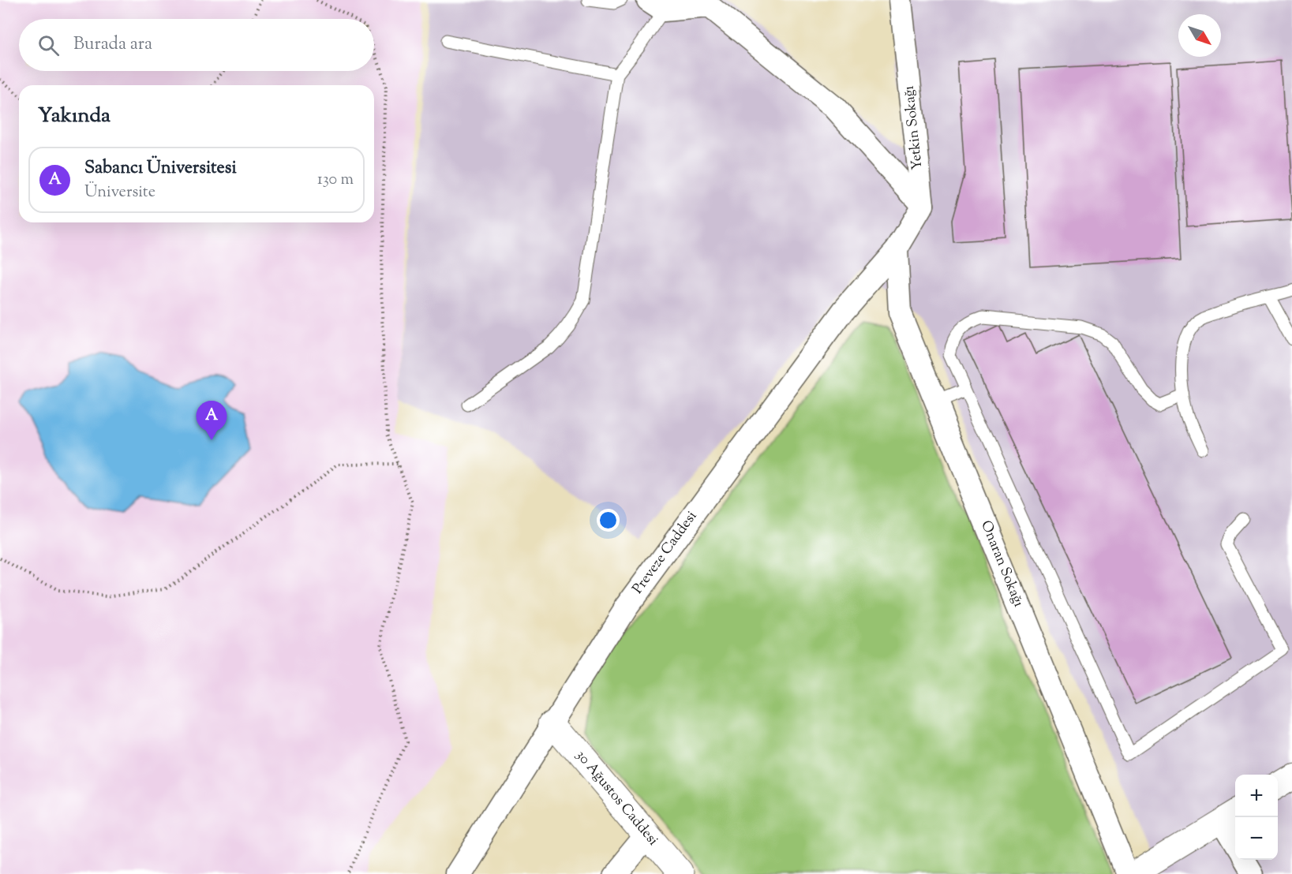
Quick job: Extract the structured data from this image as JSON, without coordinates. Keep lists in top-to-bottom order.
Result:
{
  "streets": {
    "street": [
      "Yetkin Sokağı",
      "Preveze Caddesi",
      "Onaran Sokağı",
      "30 Ağustos Caddesi"
    ]
  },
  "crossings": [
    ["Preveze Caddesi", "Onaran Sokağı"],
    ["Preveze Caddesi", "30 Ağustos Caddesi"]
  ],
  "north": "bottom right",
  "page": {
    "search": "Burada ara",
    "heading": "Yakında",
    "list": [
      {
        "mark": "A",
        "name": "Sabancı Üniversitesi",
        "note": "Üniversite",
        "value": "130 m"
      }
    ],
    "pins": "A",
    "map_buttons": ["+", "−"]
  }
}
